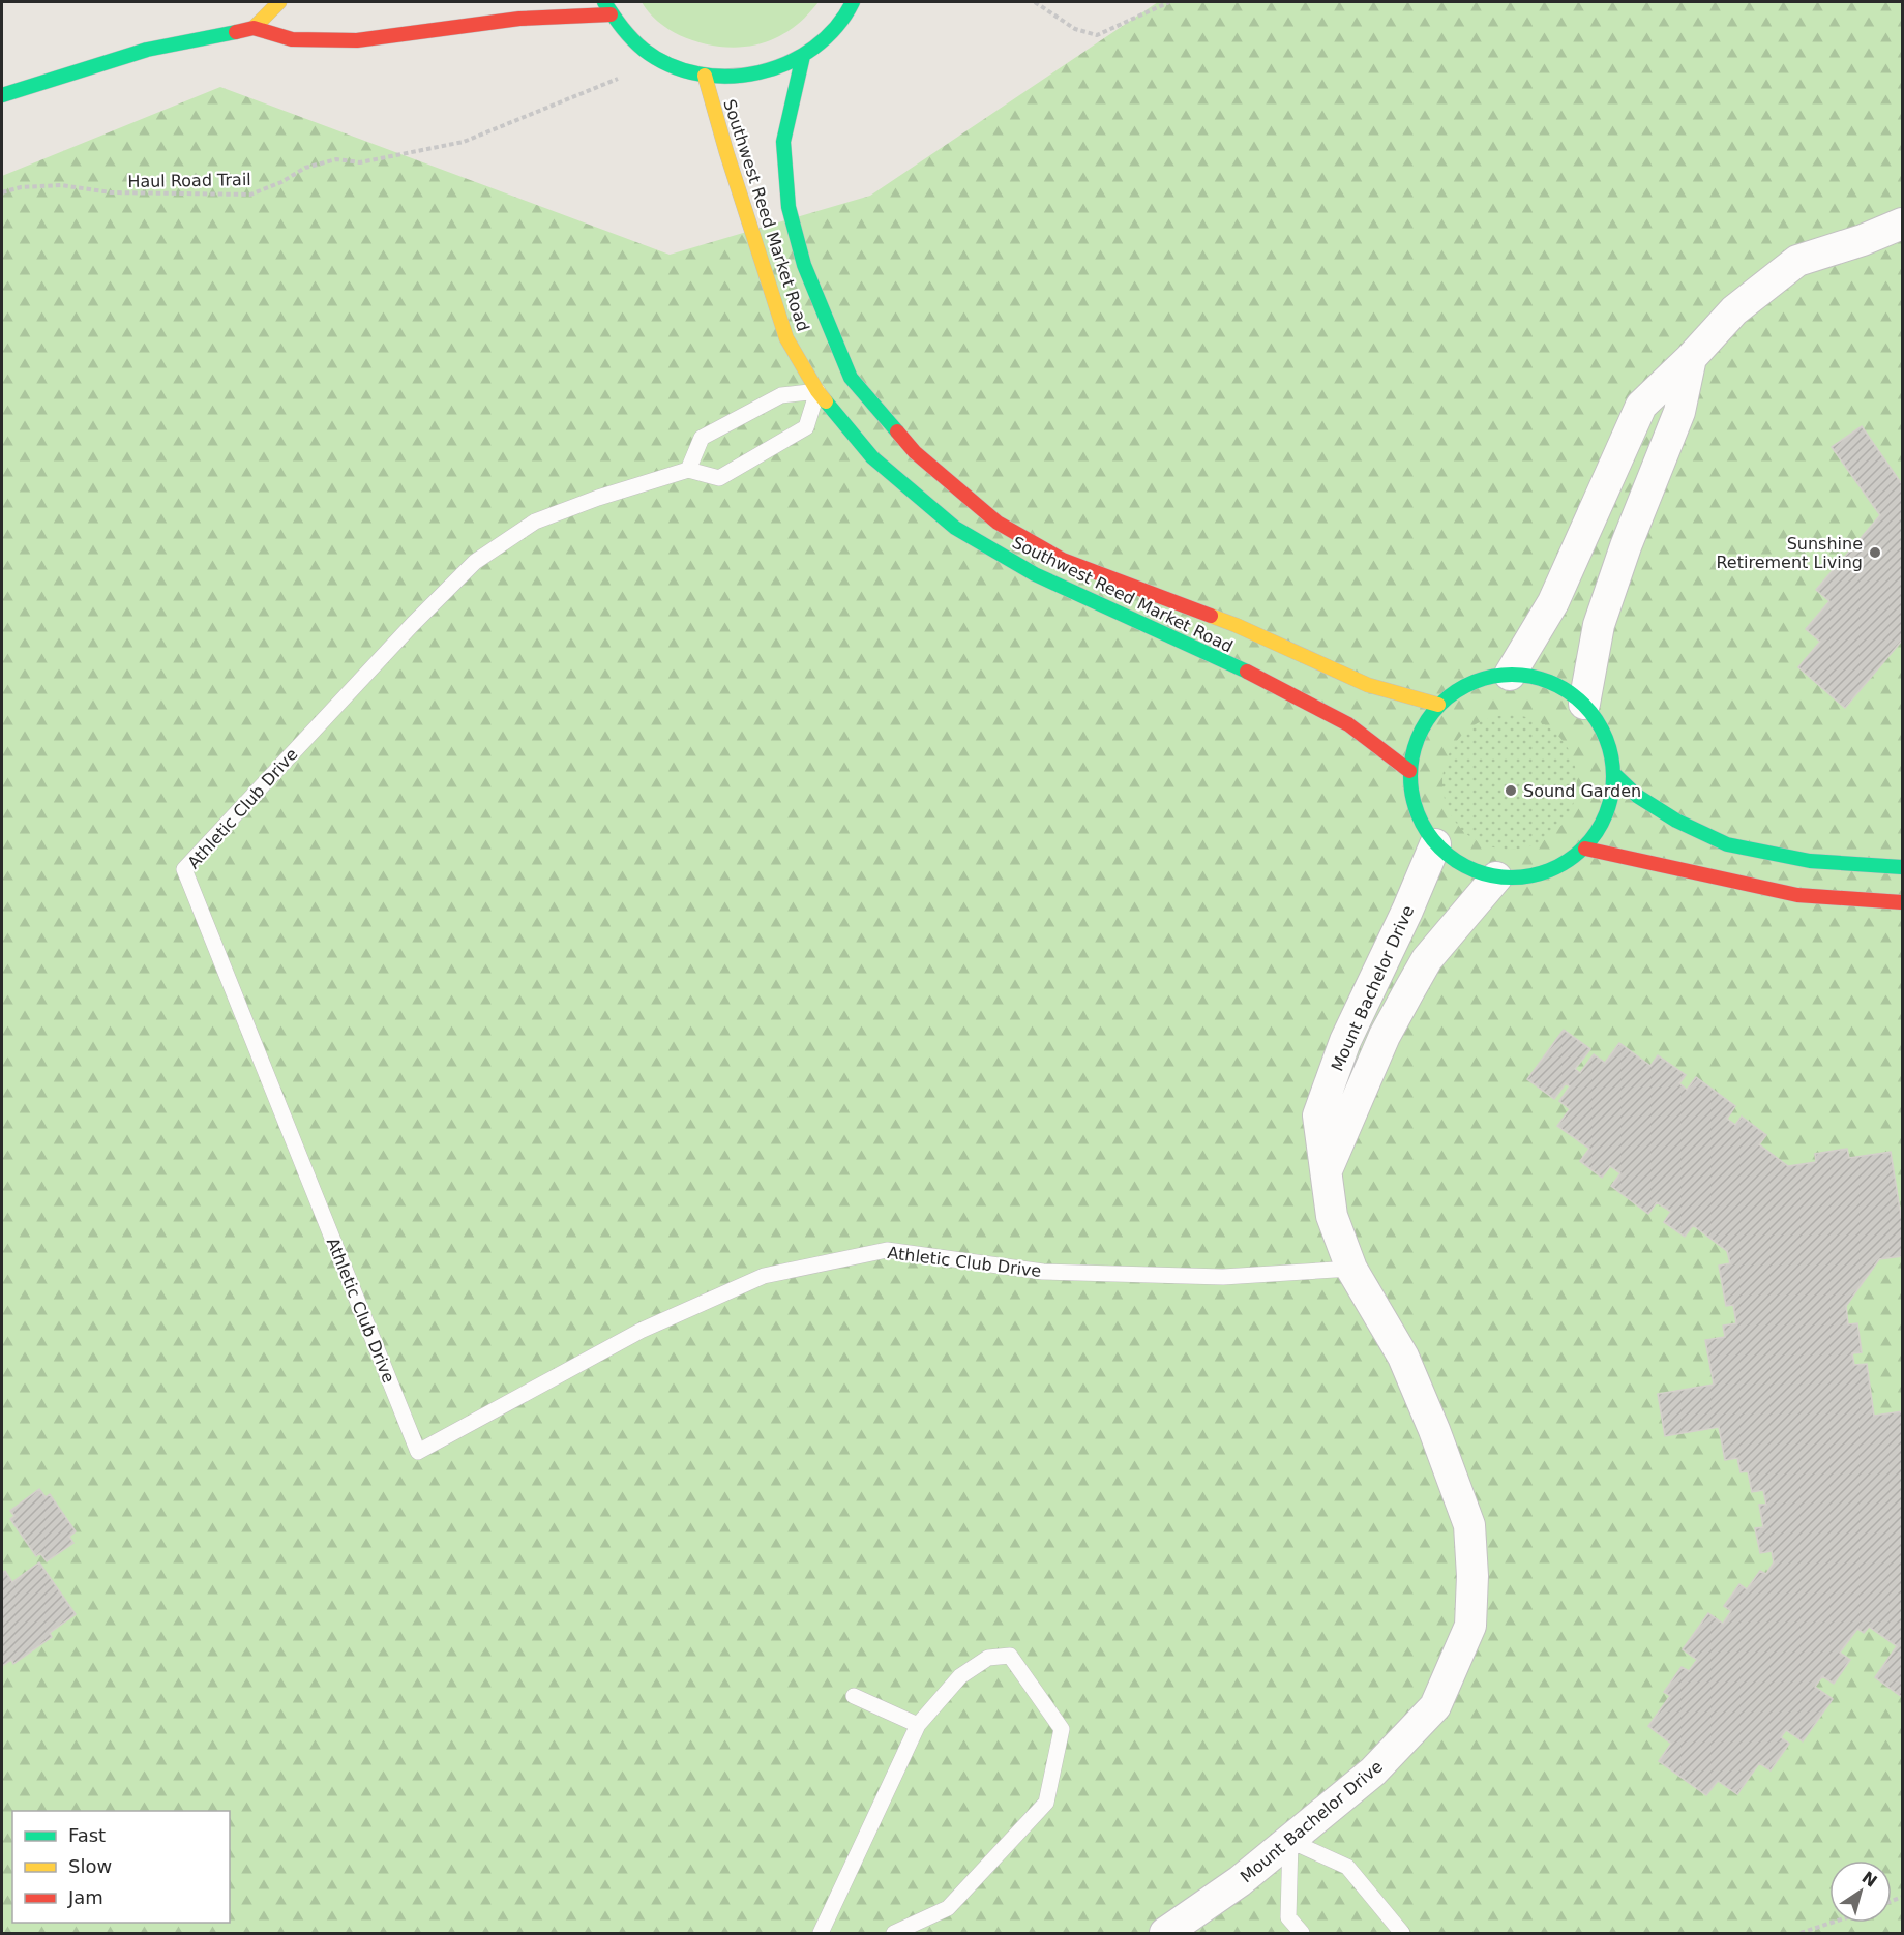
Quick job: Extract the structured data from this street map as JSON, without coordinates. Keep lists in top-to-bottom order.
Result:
{
  "streets": {
    "main road": ["Southwest Reed Market Road"],
    "street": ["Mount Bachelor Drive"],
    "lane": ["Athletic Club Drive"],
    "path": ["Haul Road Trail"]
  },
  "crossings": [
    ["Southwest Reed Market Road", "Mount Bachelor Drive"],
    ["Athletic Club Drive", "Mount Bachelor Drive"]
  ],
  "places": ["Sunshine Retirement Living", "Sound Garden"],
  "legend": ["Fast", "Slow", "Jam"],
  "north": "top right"
}
